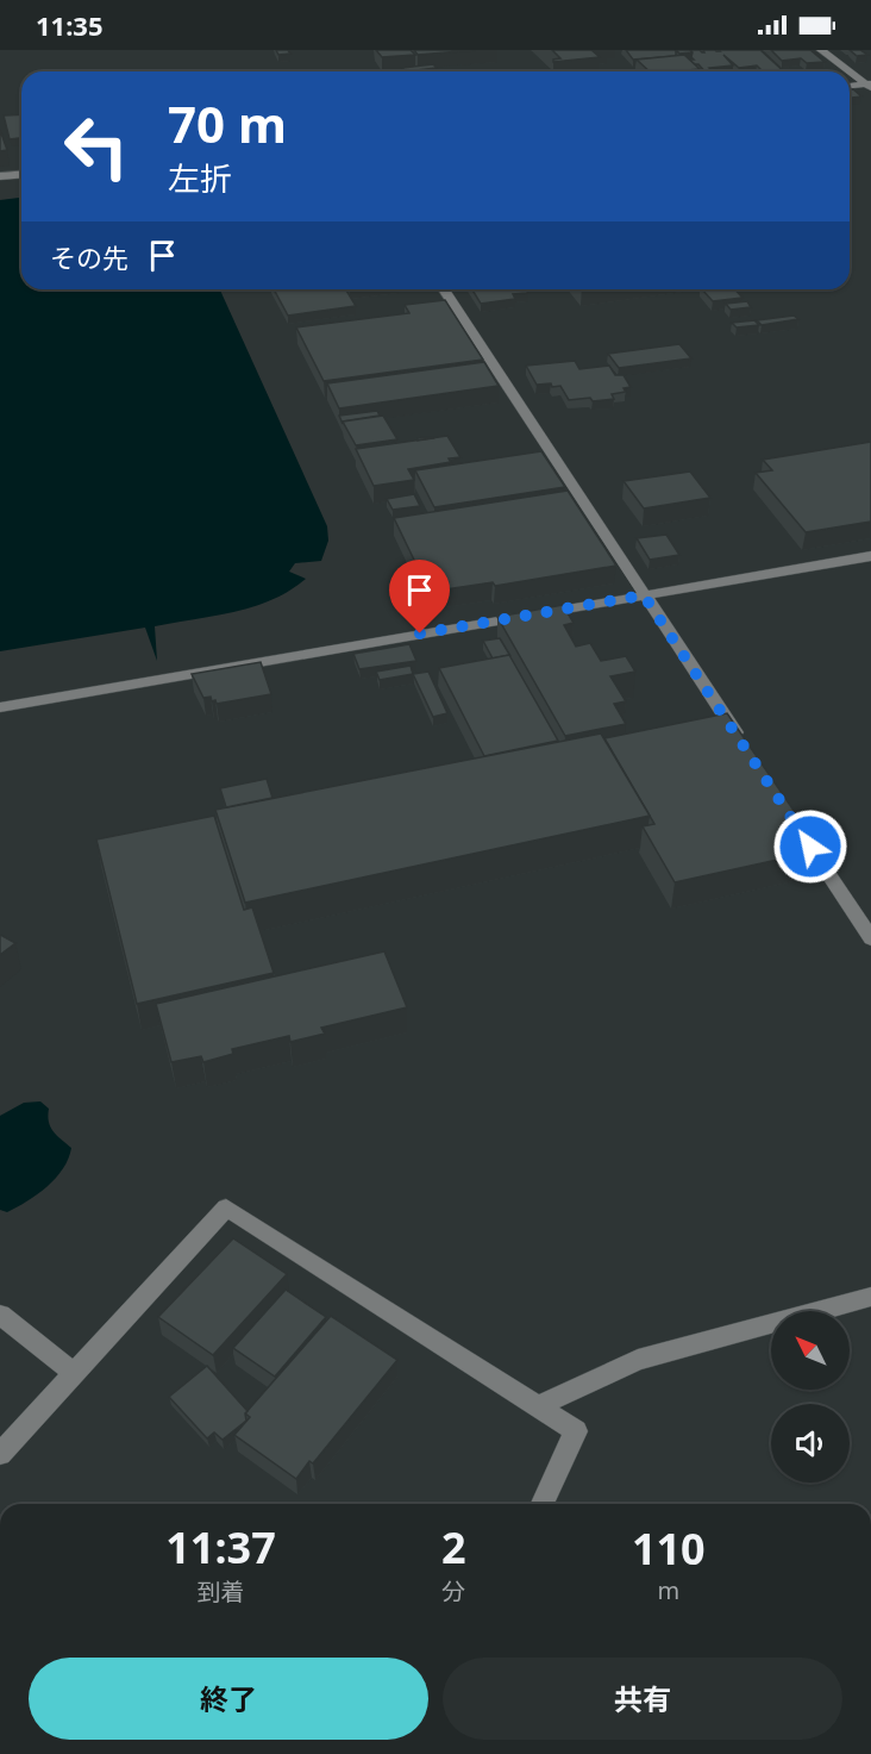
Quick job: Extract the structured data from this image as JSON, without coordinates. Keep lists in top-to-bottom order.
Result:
{
  "north": "top left",
  "page": {
    "status": "11:35",
    "turn": ["70 m", "左折"],
    "then": "その先",
    "eta": [
      "11:37",
      "到着",
      "2",
      "分",
      "110",
      "m"
    ],
    "buttons": ["終了", "共有"]
  }
}
